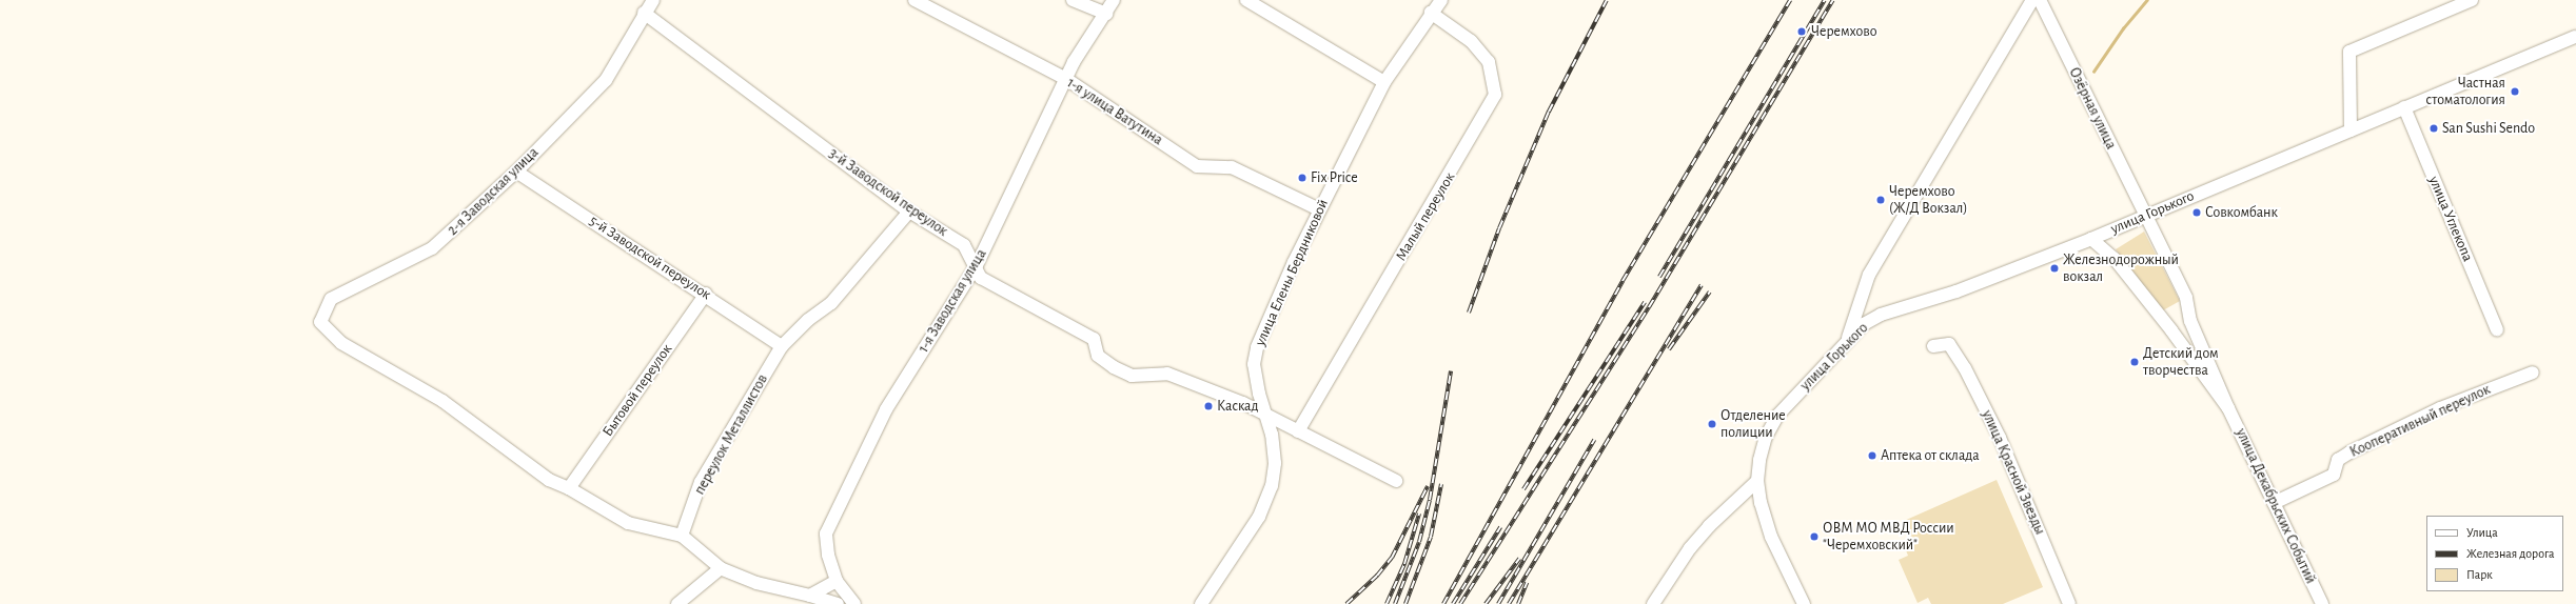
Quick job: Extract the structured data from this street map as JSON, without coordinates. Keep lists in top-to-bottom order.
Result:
{
  "streets": {
    "street": [
      "Озёрная улица",
      "1-я улица Ватутина",
      "2-я Заводская улица",
      "3-й Заводской переулок",
      "улица Горького",
      "Малый переулок",
      "улица Углекопа",
      "5-й Заводской переулок",
      "улица Елены Бердниковой",
      "1-я Заводская улица",
      "Бытовой переулок",
      "Кооперативный переулок",
      "переулок Металлистов",
      "улица Красной Звезды",
      "улица Декабрьских Событий"
    ]
  },
  "crossings": [
    ["Озёрная улица", "улица Горького"],
    ["Озёрная улица", "улица Декабрьских Событий"],
    ["1-я улица Ватутина", "улица Елены Бердниковой"],
    ["1-я улица Ватутина", "1-я Заводская улица"],
    ["2-я Заводская улица", "3-й Заводской переулок"],
    ["2-я Заводская улица", "5-й Заводской переулок"],
    ["2-я Заводская улица", "Бытовой переулок"],
    ["3-й Заводской переулок", "Малый переулок"],
    ["3-й Заводской переулок", "улица Елены Бердниковой"],
    ["3-й Заводской переулок", "1-я Заводская улица"],
    ["3-й Заводской переулок", "переулок Металлистов"],
    ["улица Горького", "улица Углекопа"],
    ["улица Горького", "улица Декабрьских Событий"],
    ["Малый переулок", "улица Елены Бердниковой"],
    ["5-й Заводской переулок", "Бытовой переулок"],
    ["5-й Заводской переулок", "переулок Металлистов"],
    ["Кооперативный переулок", "улица Декабрьских Событий"]
  ],
  "places": [
    "Черемхово",
    "Частная стоматология",
    "San Sushi Sendo",
    "Fix Price",
    "Черемхово (Ж/Д Вокзал)",
    "Совкомбанк",
    "Железнодорожный вокзал",
    "Детский дом творчества",
    "Каскад",
    "Отделение полиции",
    "Аптека от склада",
    "ОВМ МО МВД России \"Черемховский\""
  ],
  "legend": ["Улица", "Железная дорога", "Парк"]
}
